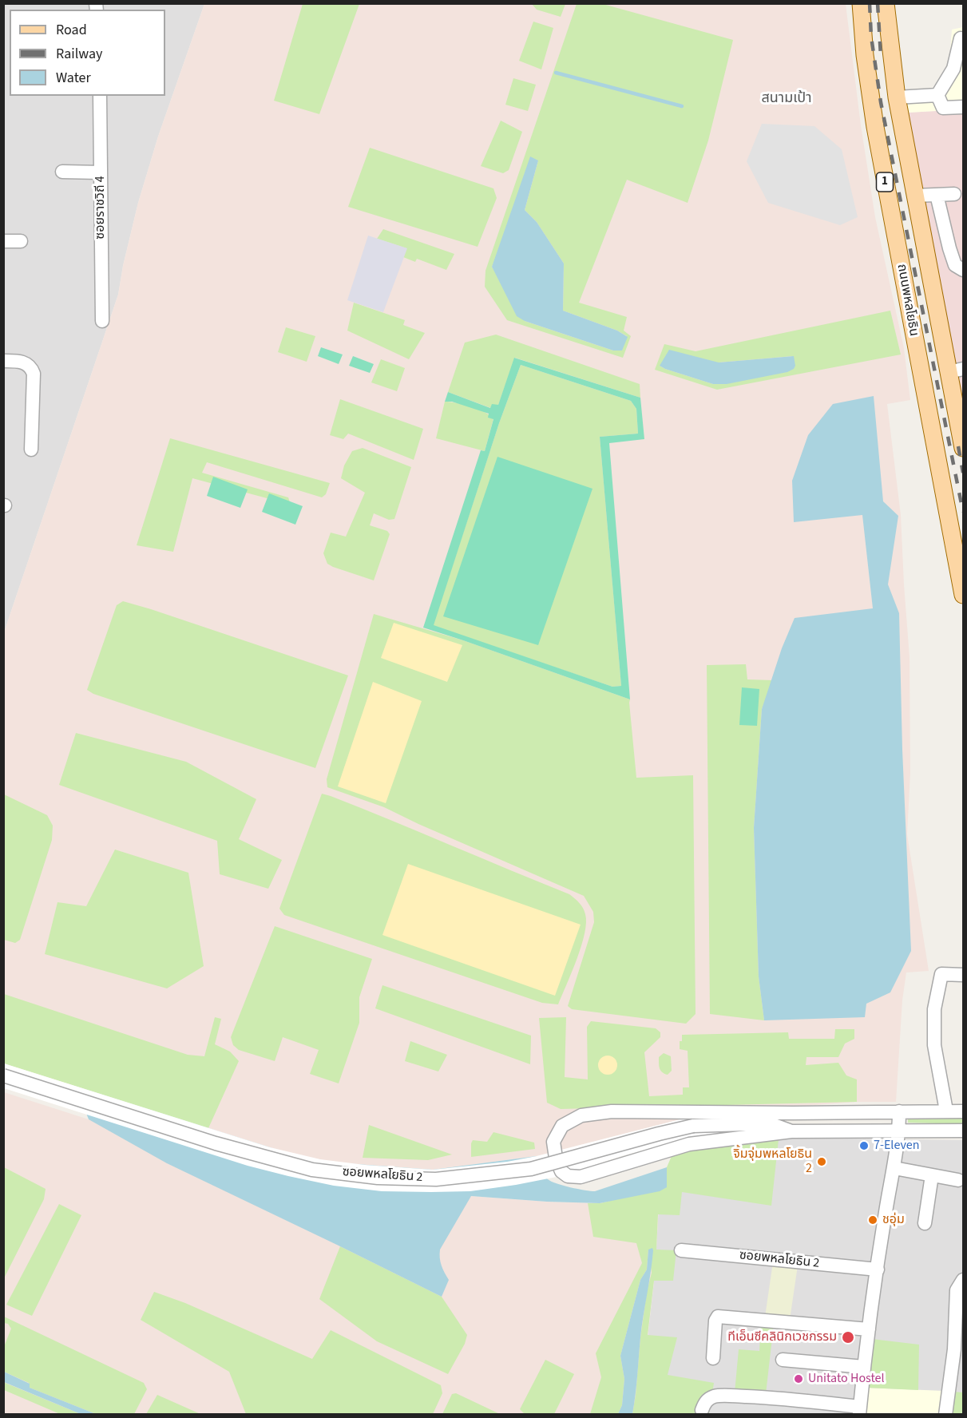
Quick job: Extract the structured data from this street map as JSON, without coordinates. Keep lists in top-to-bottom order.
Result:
{
  "streets": {
    "main road": ["1", "ถนนพหลโยธิน"],
    "street": ["ซอยราชวิถี 4", "ซอยพหลโยธิน 2"]
  },
  "districts": ["สนามเป้า"],
  "places": [
    "7-Eleven",
    "จิ้มจุ่มพหลโยธิน 2",
    "ชอุ่ม",
    "ทีเอ็นซีคลินิกเวชกรรม",
    "Unitato Hostel"
  ],
  "legend": ["Road", "Railway", "Water"]
}
